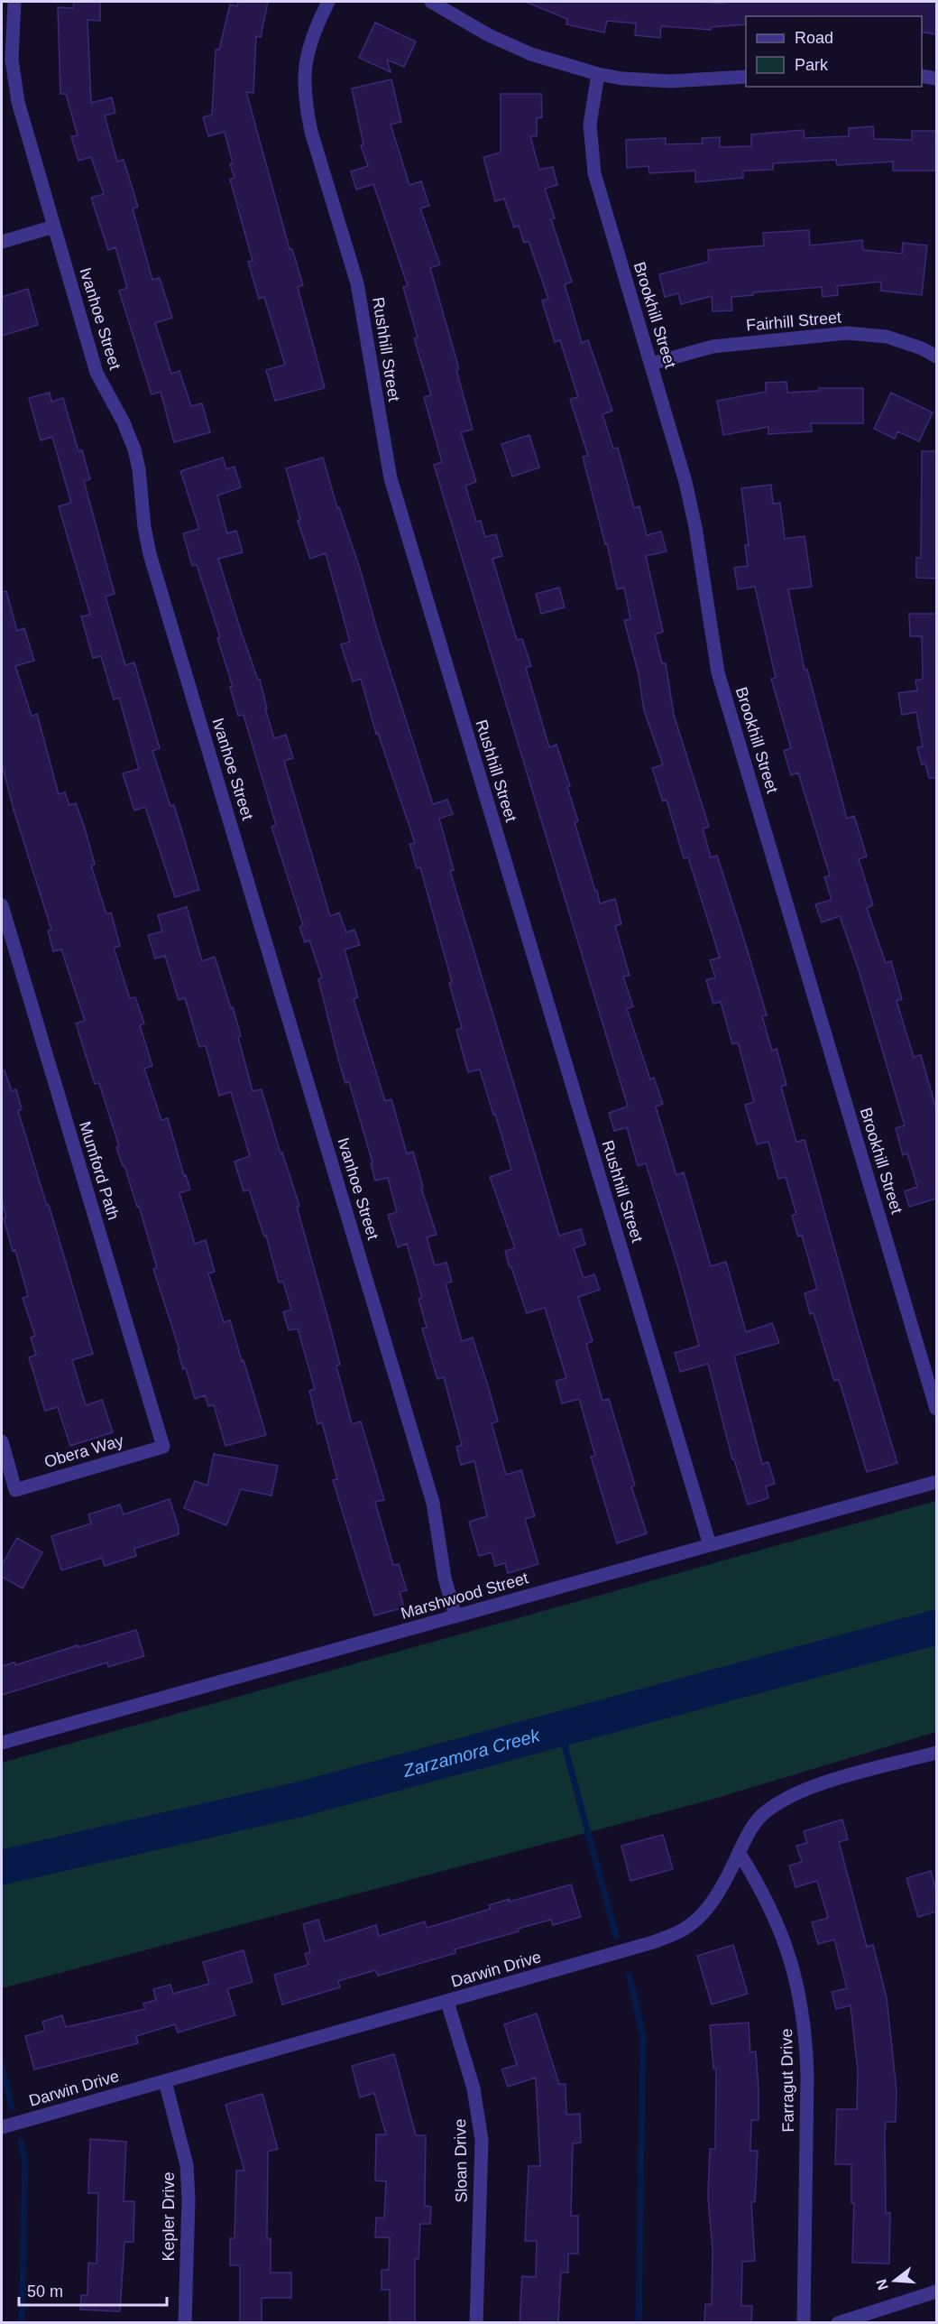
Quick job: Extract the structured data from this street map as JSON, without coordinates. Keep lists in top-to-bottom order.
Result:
{
  "streets": {
    "street": [
      "Brookhill Street",
      "Ivanhoe Street",
      "Fairhill Street",
      "Rushhill Street",
      "Mumford Path",
      "Obera Way",
      "Marshwood Street",
      "Darwin Drive",
      "Farragut Drive",
      "Sloan Drive",
      "Kepler Drive"
    ]
  },
  "crossings": [
    ["Brookhill Street", "Fairhill Street"],
    ["Ivanhoe Street", "Marshwood Street"],
    ["Rushhill Street", "Marshwood Street"],
    ["Mumford Path", "Obera Way"],
    ["Darwin Drive", "Farragut Drive"],
    ["Darwin Drive", "Sloan Drive"],
    ["Darwin Drive", "Kepler Drive"]
  ],
  "water": ["Zarzamora Creek"],
  "legend": ["Road", "Park"],
  "scale_bar": "50 m",
  "north": "left"
}
